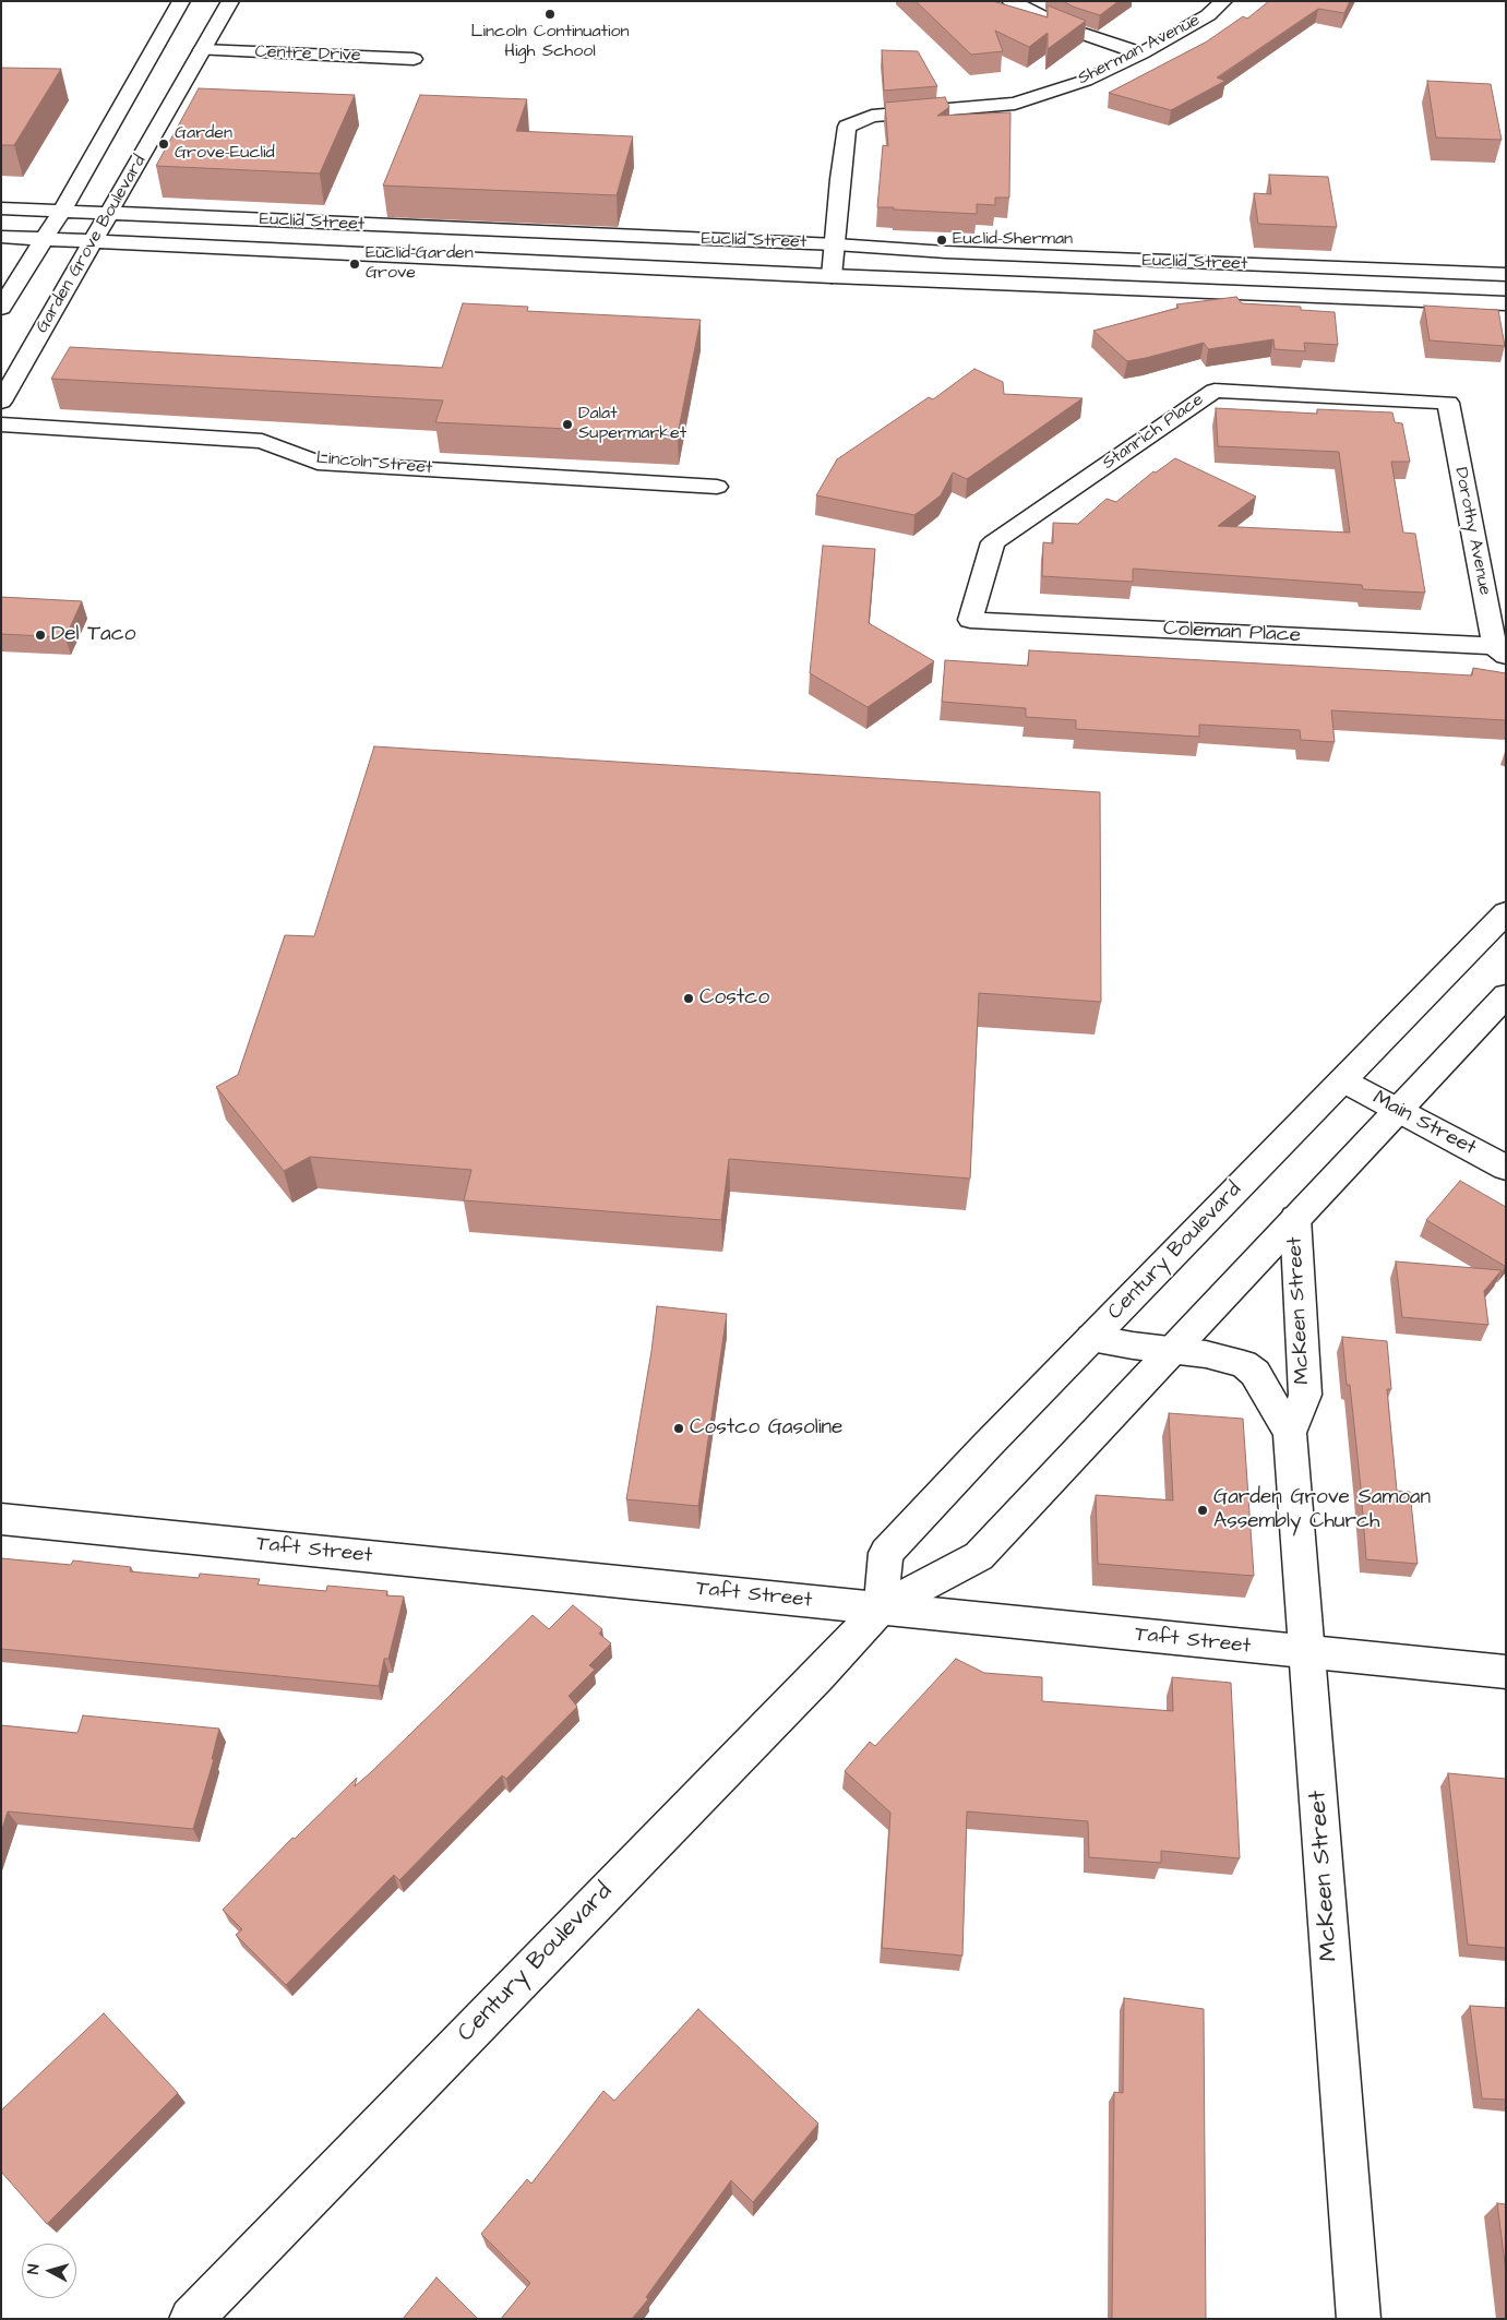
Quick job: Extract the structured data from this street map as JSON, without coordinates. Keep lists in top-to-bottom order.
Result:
{
  "streets": {
    "main road": [
      "Sherman Avenue",
      "Centre Drive",
      "Euclid Street",
      "Garden Grove Boulevard",
      "Stanrich Place",
      "Lincoln Street",
      "Dorothy Avenue",
      "Coleman Place",
      "Main Street",
      "Century Boulevard",
      "McKeen Street",
      "Taft Street"
    ]
  },
  "crossings": [
    ["Sherman Avenue", "Euclid Street"],
    ["Centre Drive", "Garden Grove Boulevard"],
    ["Euclid Street", "Garden Grove Boulevard"],
    ["Stanrich Place", "Dorothy Avenue"],
    ["Stanrich Place", "Coleman Place"],
    ["Dorothy Avenue", "Coleman Place"],
    ["Main Street", "Century Boulevard"],
    ["Century Boulevard", "McKeen Street"],
    ["Century Boulevard", "Taft Street"],
    ["McKeen Street", "Taft Street"]
  ],
  "places": [
    "Lincoln Continuation High School",
    "Garden Grove-Euclid",
    "Euclid-Sherman",
    "Euclid-Garden Grove",
    "Dalat Supermarket",
    "Del Taco",
    "Costco",
    "Costco Gasoline",
    "Garden Grove Samoan Assembly Church"
  ],
  "north": "left"
}
